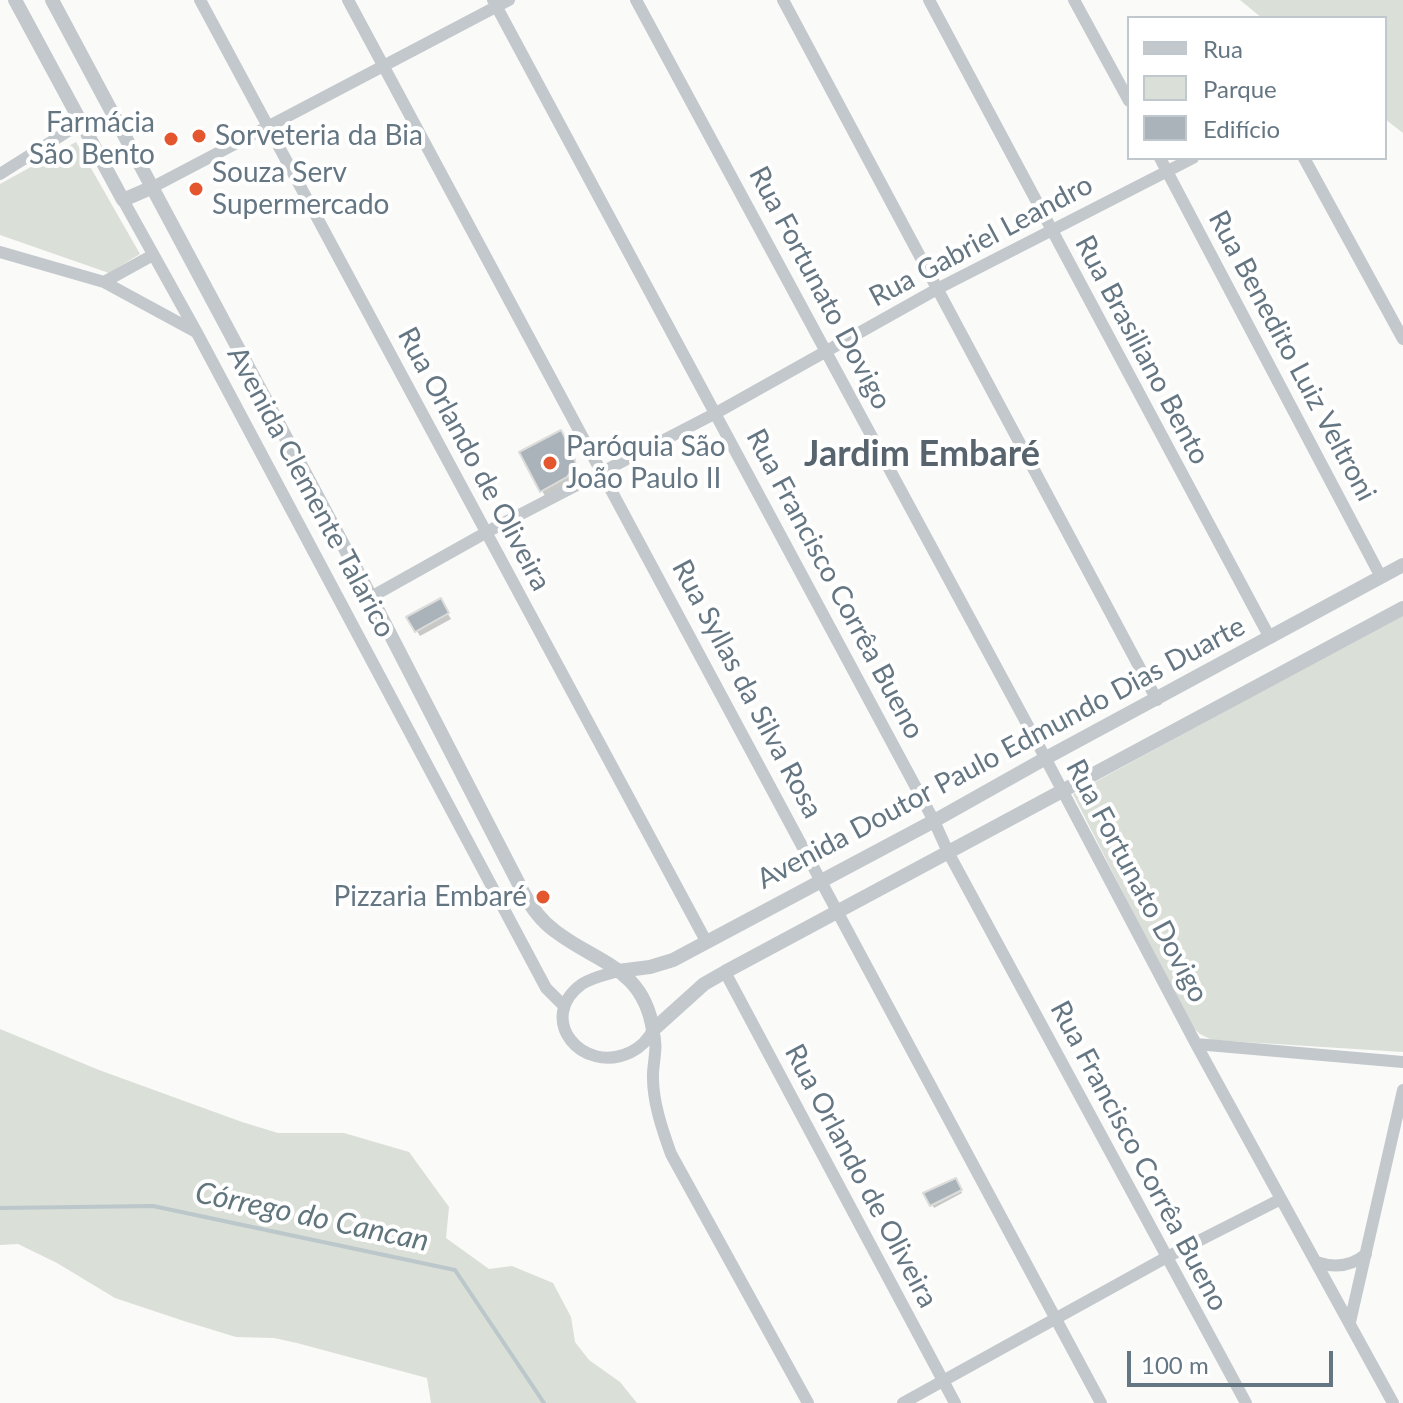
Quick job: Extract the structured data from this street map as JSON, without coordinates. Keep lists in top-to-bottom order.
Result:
{
  "streets": {
    "street": [
      "Rua Gabriel Leandro",
      "Rua Fortunato Dovigo",
      "Rua Brasiliano Bento",
      "Rua Benedito Luiz Veltroni",
      "Rua Orlando de Oliveira",
      "Avenida Clemente Talarico",
      "Rua Francisco Corrêa Bueno",
      "Rua Syllas da Silva Rosa",
      "Avenida Doutor Paulo Edmundo Dias Duarte"
    ]
  },
  "crossings": [
    ["Rua Gabriel Leandro", "Rua Fortunato Dovigo"],
    ["Rua Gabriel Leandro", "Rua Brasiliano Bento"],
    ["Rua Gabriel Leandro", "Rua Benedito Luiz Veltroni"],
    ["Rua Gabriel Leandro", "Rua Orlando de Oliveira"],
    ["Rua Gabriel Leandro", "Avenida Clemente Talarico"],
    ["Rua Gabriel Leandro", "Rua Francisco Corrêa Bueno"],
    ["Rua Gabriel Leandro", "Rua Syllas da Silva Rosa"],
    ["Rua Fortunato Dovigo", "Avenida Doutor Paulo Edmundo Dias Duarte"],
    ["Rua Brasiliano Bento", "Avenida Doutor Paulo Edmundo Dias Duarte"],
    ["Rua Benedito Luiz Veltroni", "Avenida Doutor Paulo Edmundo Dias Duarte"],
    ["Rua Orlando de Oliveira", "Avenida Doutor Paulo Edmundo Dias Duarte"],
    ["Avenida Clemente Talarico", "Avenida Doutor Paulo Edmundo Dias Duarte"],
    ["Rua Francisco Corrêa Bueno", "Avenida Doutor Paulo Edmundo Dias Duarte"],
    ["Rua Syllas da Silva Rosa", "Avenida Doutor Paulo Edmundo Dias Duarte"]
  ],
  "districts": ["Jardim Embaré"],
  "water": ["Córrego do Cancan"],
  "places": [
    "Sorveteria da Bia",
    "Farmácia São Bento",
    "Souza Serv Supermercado",
    "Paróquia São João Paulo II",
    "Pizzaria Embaré"
  ],
  "legend": ["Rua", "Parque", "Edifício"],
  "scale_bar": "100 m"
}
